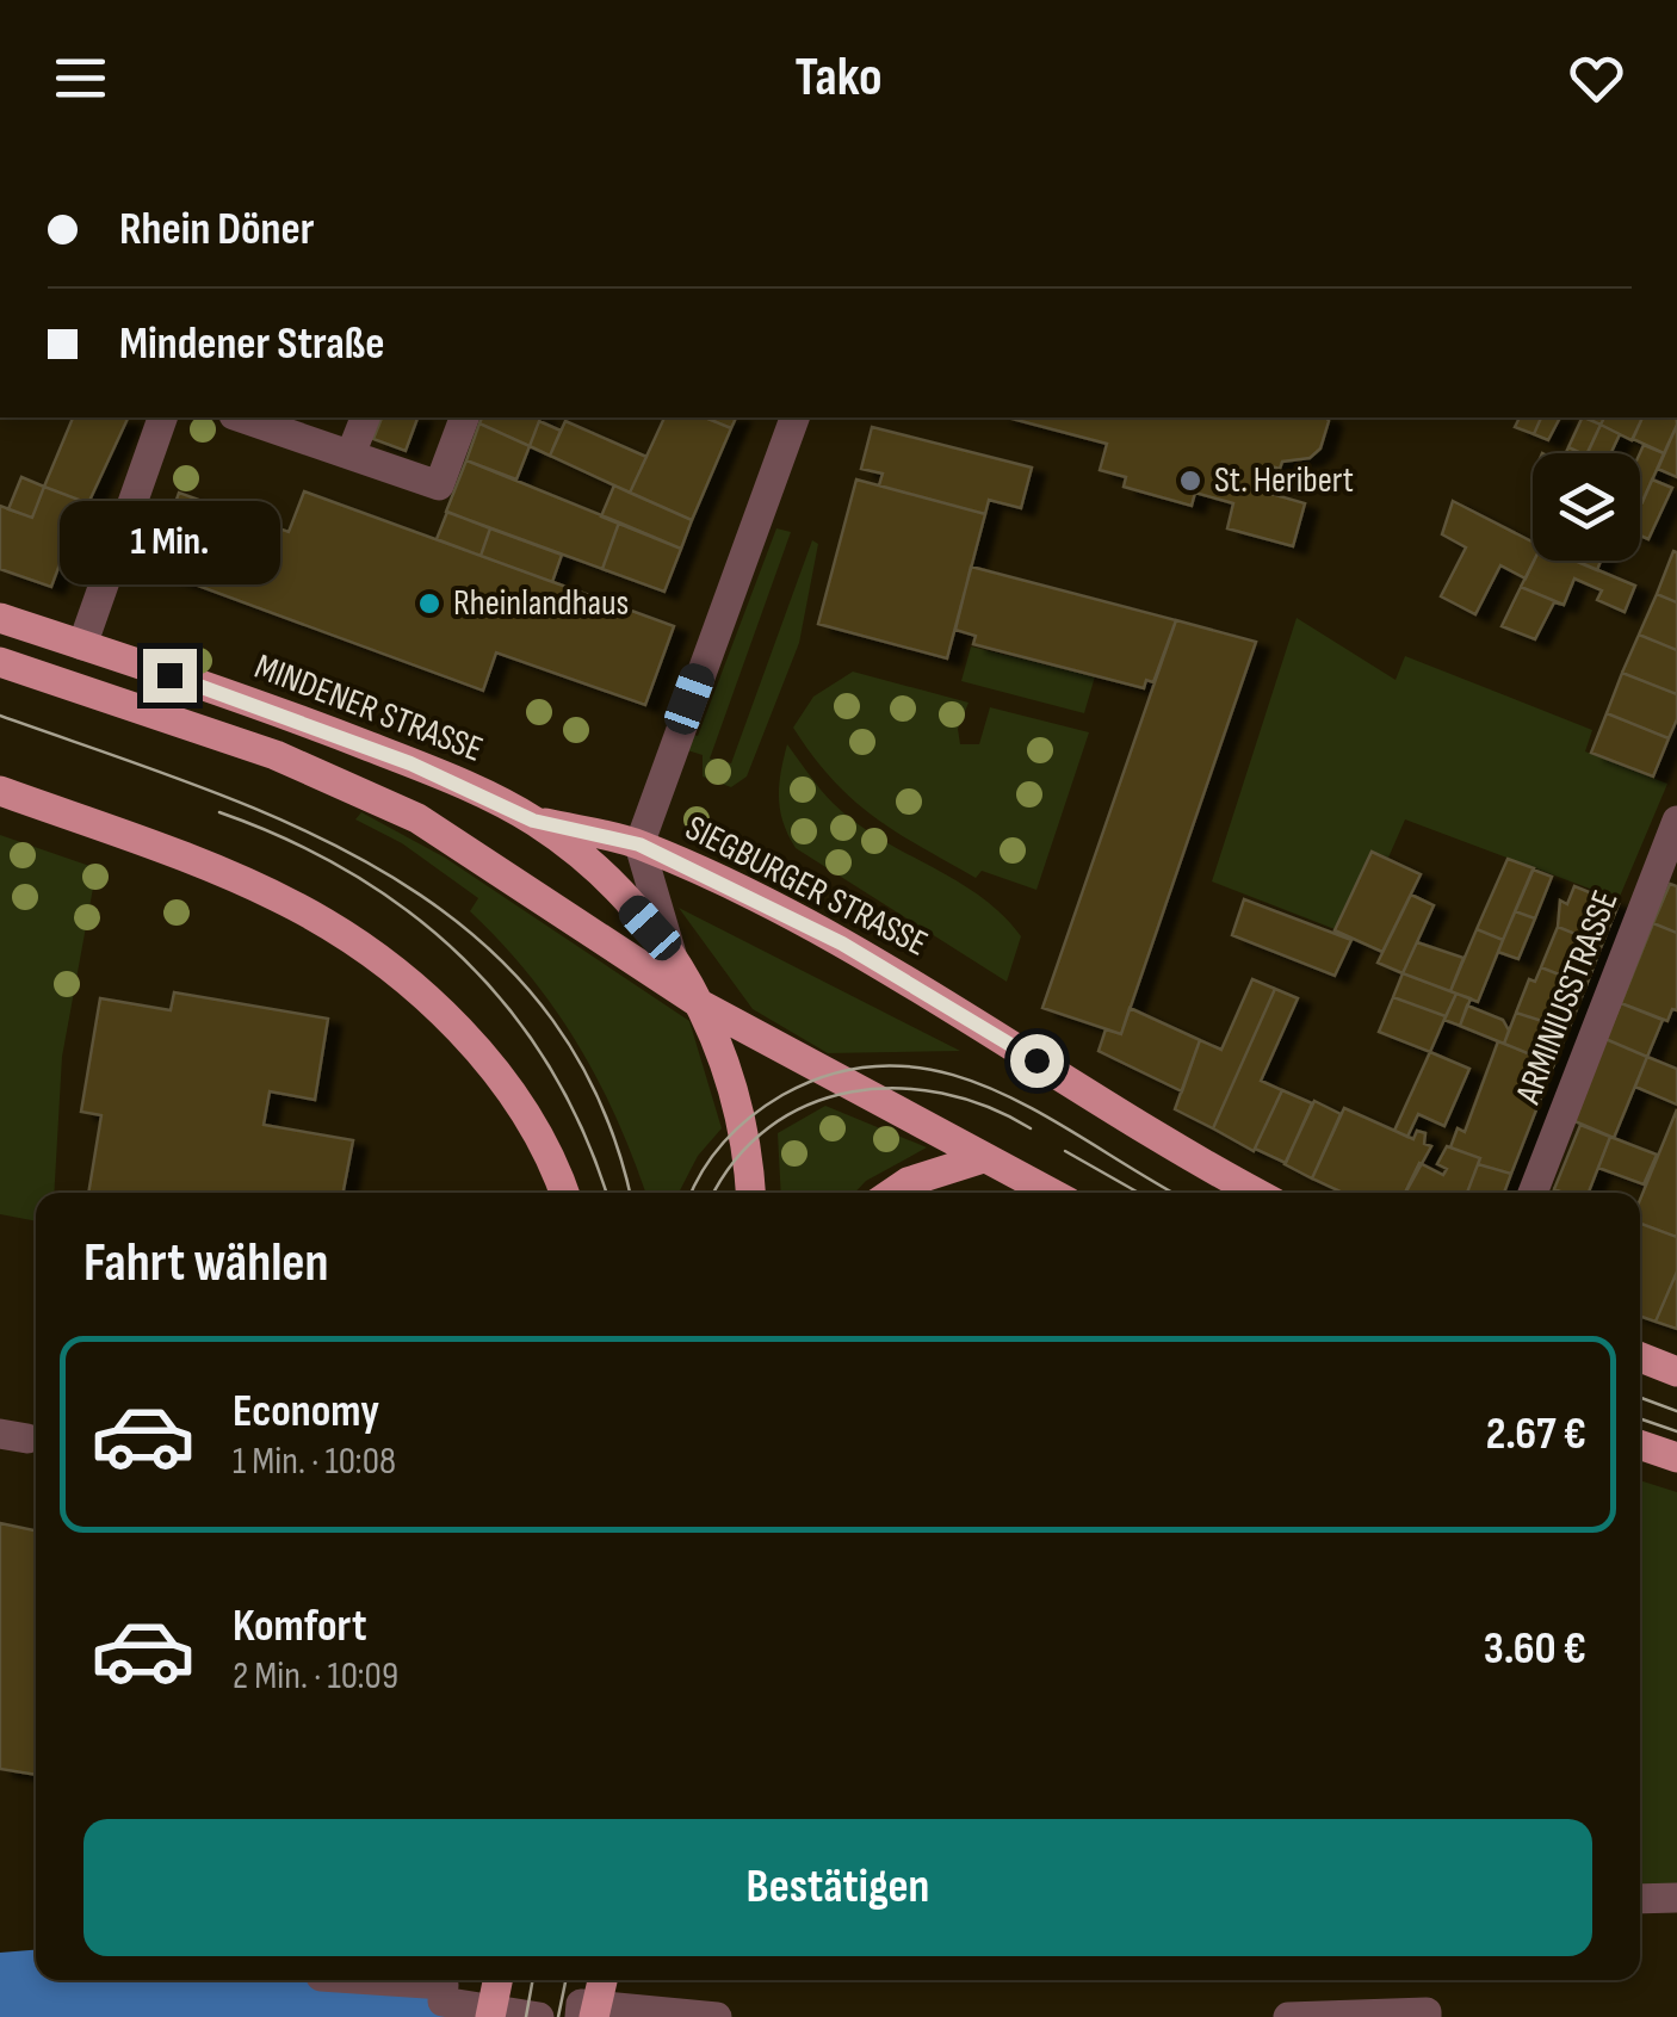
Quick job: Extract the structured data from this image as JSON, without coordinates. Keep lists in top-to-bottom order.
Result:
{
  "streets": {
    "main road": ["MINDENER STRASSE", "SIEGBURGER STRASSE"],
    "street": ["ARMINIUSSTRASSE"]
  },
  "crossings": [
    ["MINDENER STRASSE", "SIEGBURGER STRASSE"]
  ],
  "places": ["St. Heribert", "Rheinlandhaus"],
  "page": {
    "header": "Tako",
    "banner": ["Rhein Döner", "Mindener Straße"],
    "bubble": "1 Min.",
    "heading": "Fahrt wählen",
    "list": [
      {
        "name": "Economy",
        "note": "1 Min. · 10:08",
        "value": "2.67 €"
      },
      {
        "name": "Komfort",
        "note": "2 Min. · 10:09",
        "value": "3.60 €"
      }
    ],
    "buttons": "Bestätigen"
  }
}
